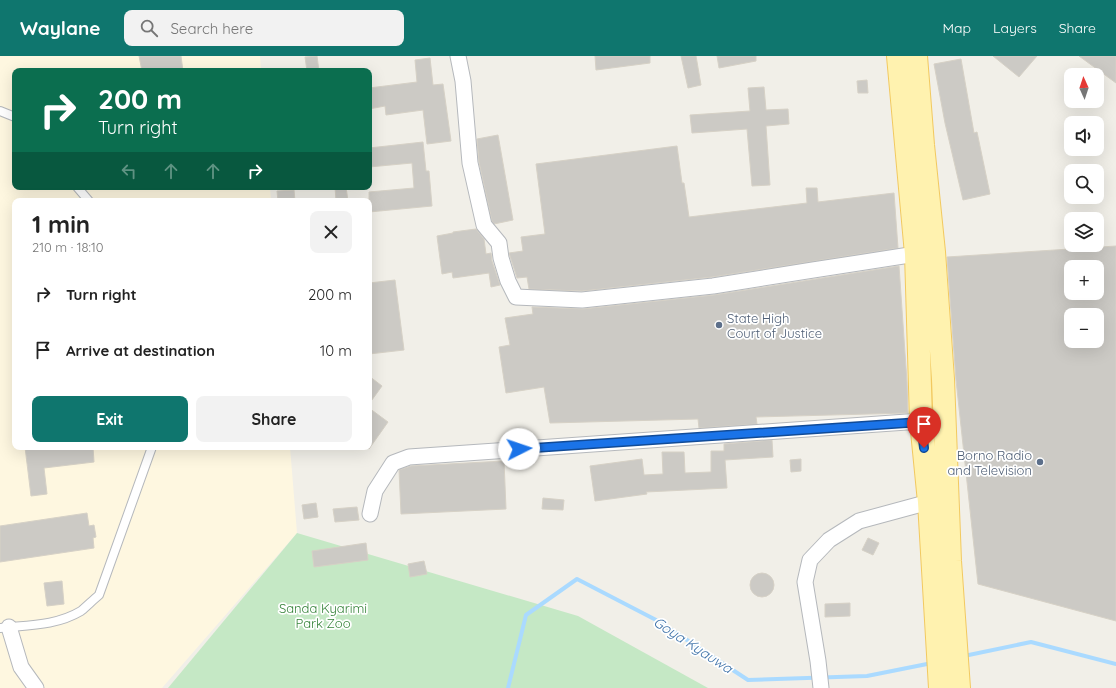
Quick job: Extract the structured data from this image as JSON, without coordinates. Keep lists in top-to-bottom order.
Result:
{
  "water": ["Goya Kyauwa"],
  "parks": ["Sanda Kyarimi Park Zoo"],
  "places": ["State High Court of Justice", "Borno Radio and Television"],
  "north": "top",
  "page": {
    "header": "Waylane",
    "search": "Search here",
    "nav": ["Map", "Layers", "Share"],
    "map_buttons": ["+", "−"],
    "turn": ["200 m", "Turn right"],
    "heading": ["1 min", "210 m · 18:10"],
    "list": [
      {
        "name": "Turn right",
        "value": "200 m"
      },
      {
        "name": "Arrive at destination",
        "value": "10 m"
      }
    ],
    "buttons": ["Exit", "Share"]
  }
}
